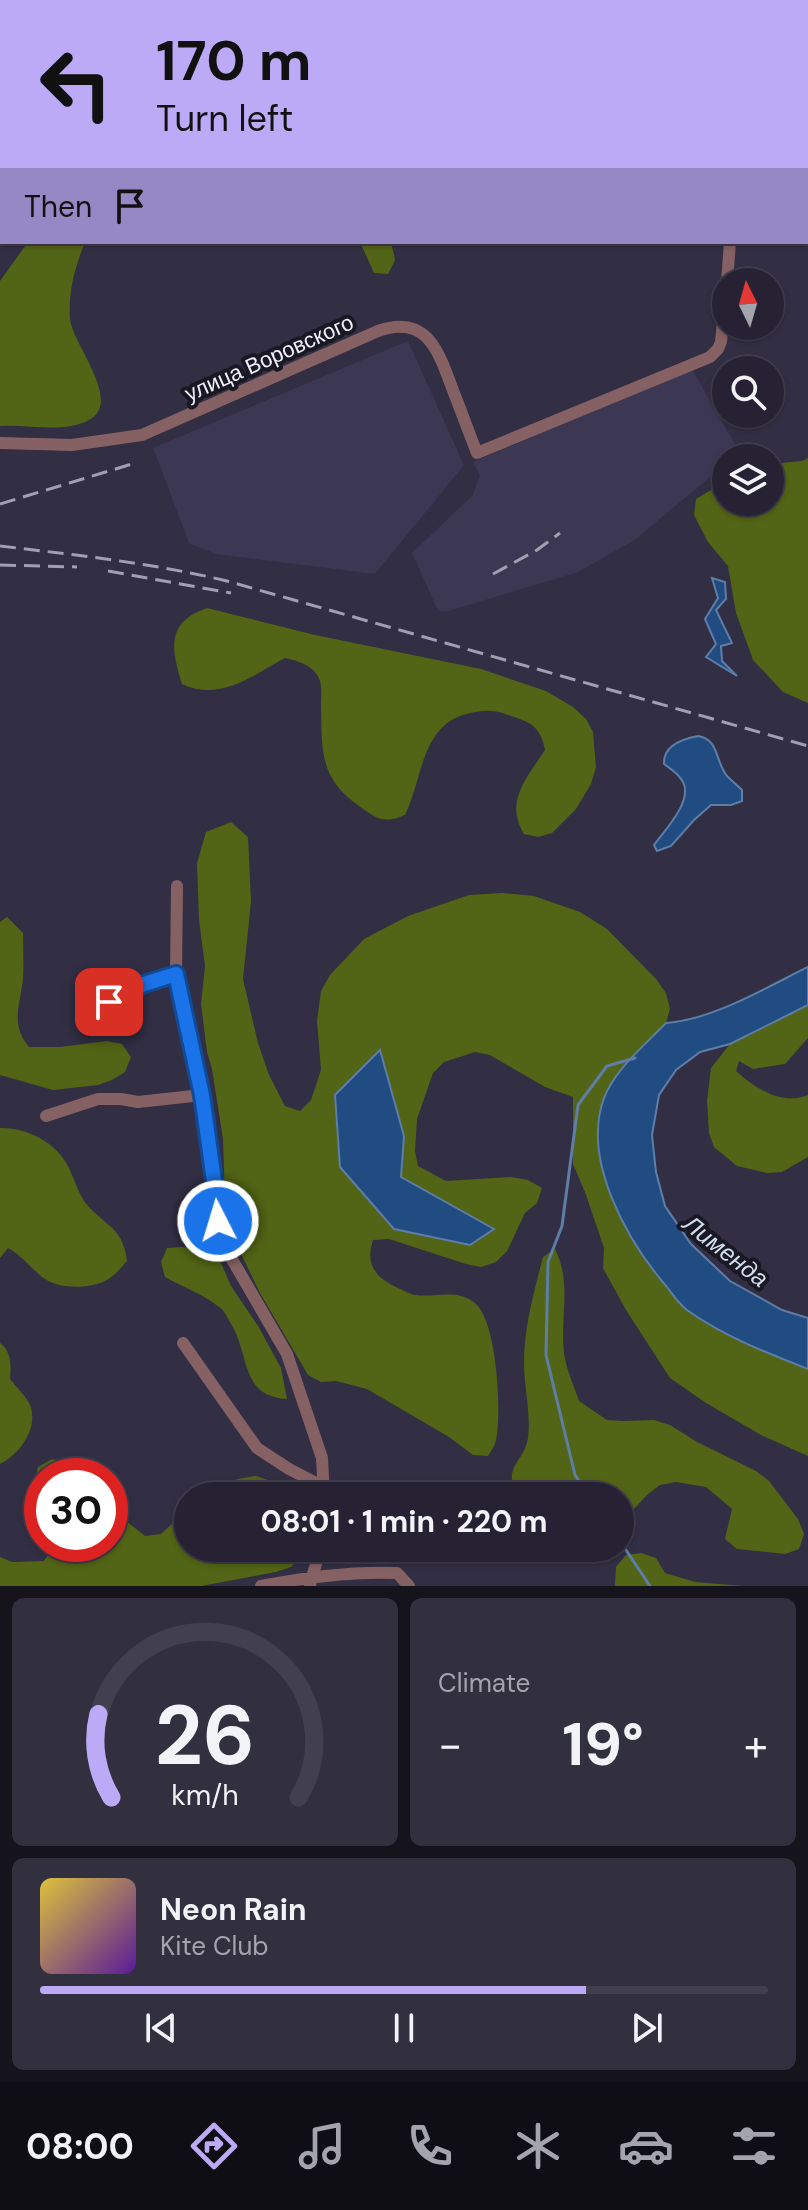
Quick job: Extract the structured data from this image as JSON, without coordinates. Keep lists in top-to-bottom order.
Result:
{
  "streets": {
    "street": ["улица Воровского"]
  },
  "water": ["Лименда"],
  "north": "top",
  "page": {
    "turn": ["170 m", "Turn left"],
    "then": "Then",
    "limit": "30",
    "trip": "08:01 · 1 min · 220 m",
    "tile": "Climate",
    "heat": ["−", "19°", "+"],
    "song": ["Neon Rain", "Kite Club"],
    "tabs": "08:00",
    "gauge": ["26", "km/h"]
  }
}
